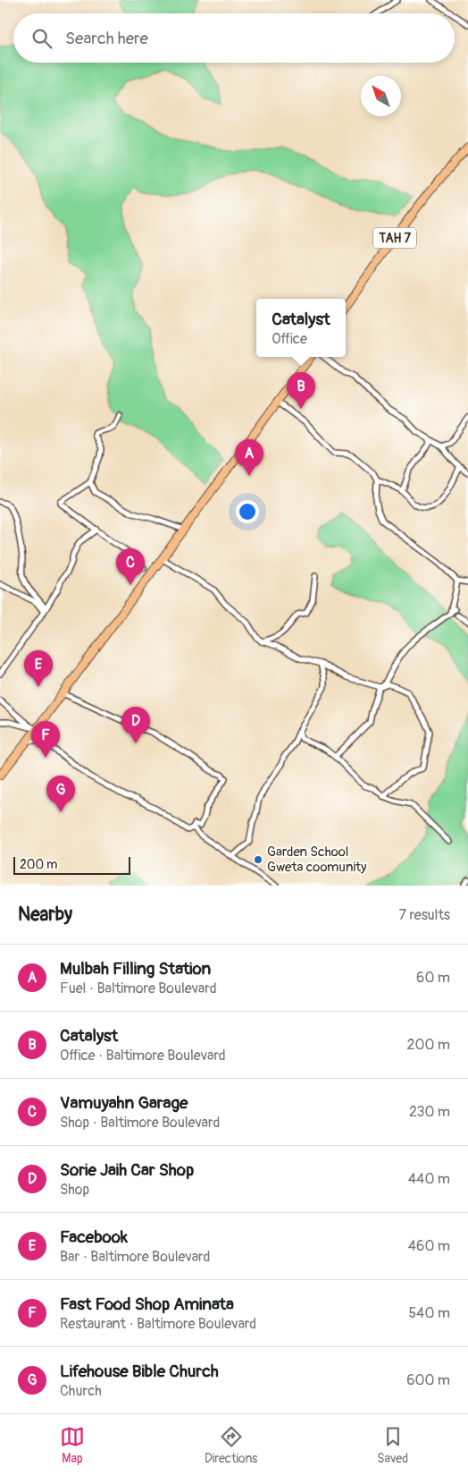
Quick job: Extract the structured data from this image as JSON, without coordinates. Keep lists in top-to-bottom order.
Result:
{
  "streets": {
    "highway": ["TAH 7"]
  },
  "places": ["Garden School Gweta coomunity"],
  "scale_bar": "200 m",
  "north": "top left",
  "page": {
    "search": "Search here",
    "popup": ["Catalyst", "Office"],
    "pins": [
      "B",
      "A",
      "C",
      "E",
      "D",
      "F",
      "G"
    ],
    "scale": "200 m",
    "heading": ["Nearby", "7 results"],
    "list": [
      {
        "mark": "A",
        "name": "Mulbah Filling Station",
        "note": "Fuel · Baltimore Boulevard",
        "value": "60 m"
      },
      {
        "mark": "B",
        "name": "Catalyst",
        "note": "Office · Baltimore Boulevard",
        "value": "200 m"
      },
      {
        "mark": "C",
        "name": "Vamuyahn Garage",
        "note": "Shop · Baltimore Boulevard",
        "value": "230 m"
      },
      {
        "mark": "D",
        "name": "Sorie Jaih Car Shop",
        "note": "Shop",
        "value": "440 m"
      },
      {
        "mark": "E",
        "name": "Facebook",
        "note": "Bar · Baltimore Boulevard",
        "value": "460 m"
      },
      {
        "mark": "F",
        "name": "Fast Food Shop Aminata",
        "note": "Restaurant · Baltimore Boulevard",
        "value": "540 m"
      },
      {
        "mark": "G",
        "name": "Lifehouse Bible Church",
        "note": "Church",
        "value": "600 m"
      }
    ],
    "nav": ["Map", "Directions", "Saved"]
  }
}
